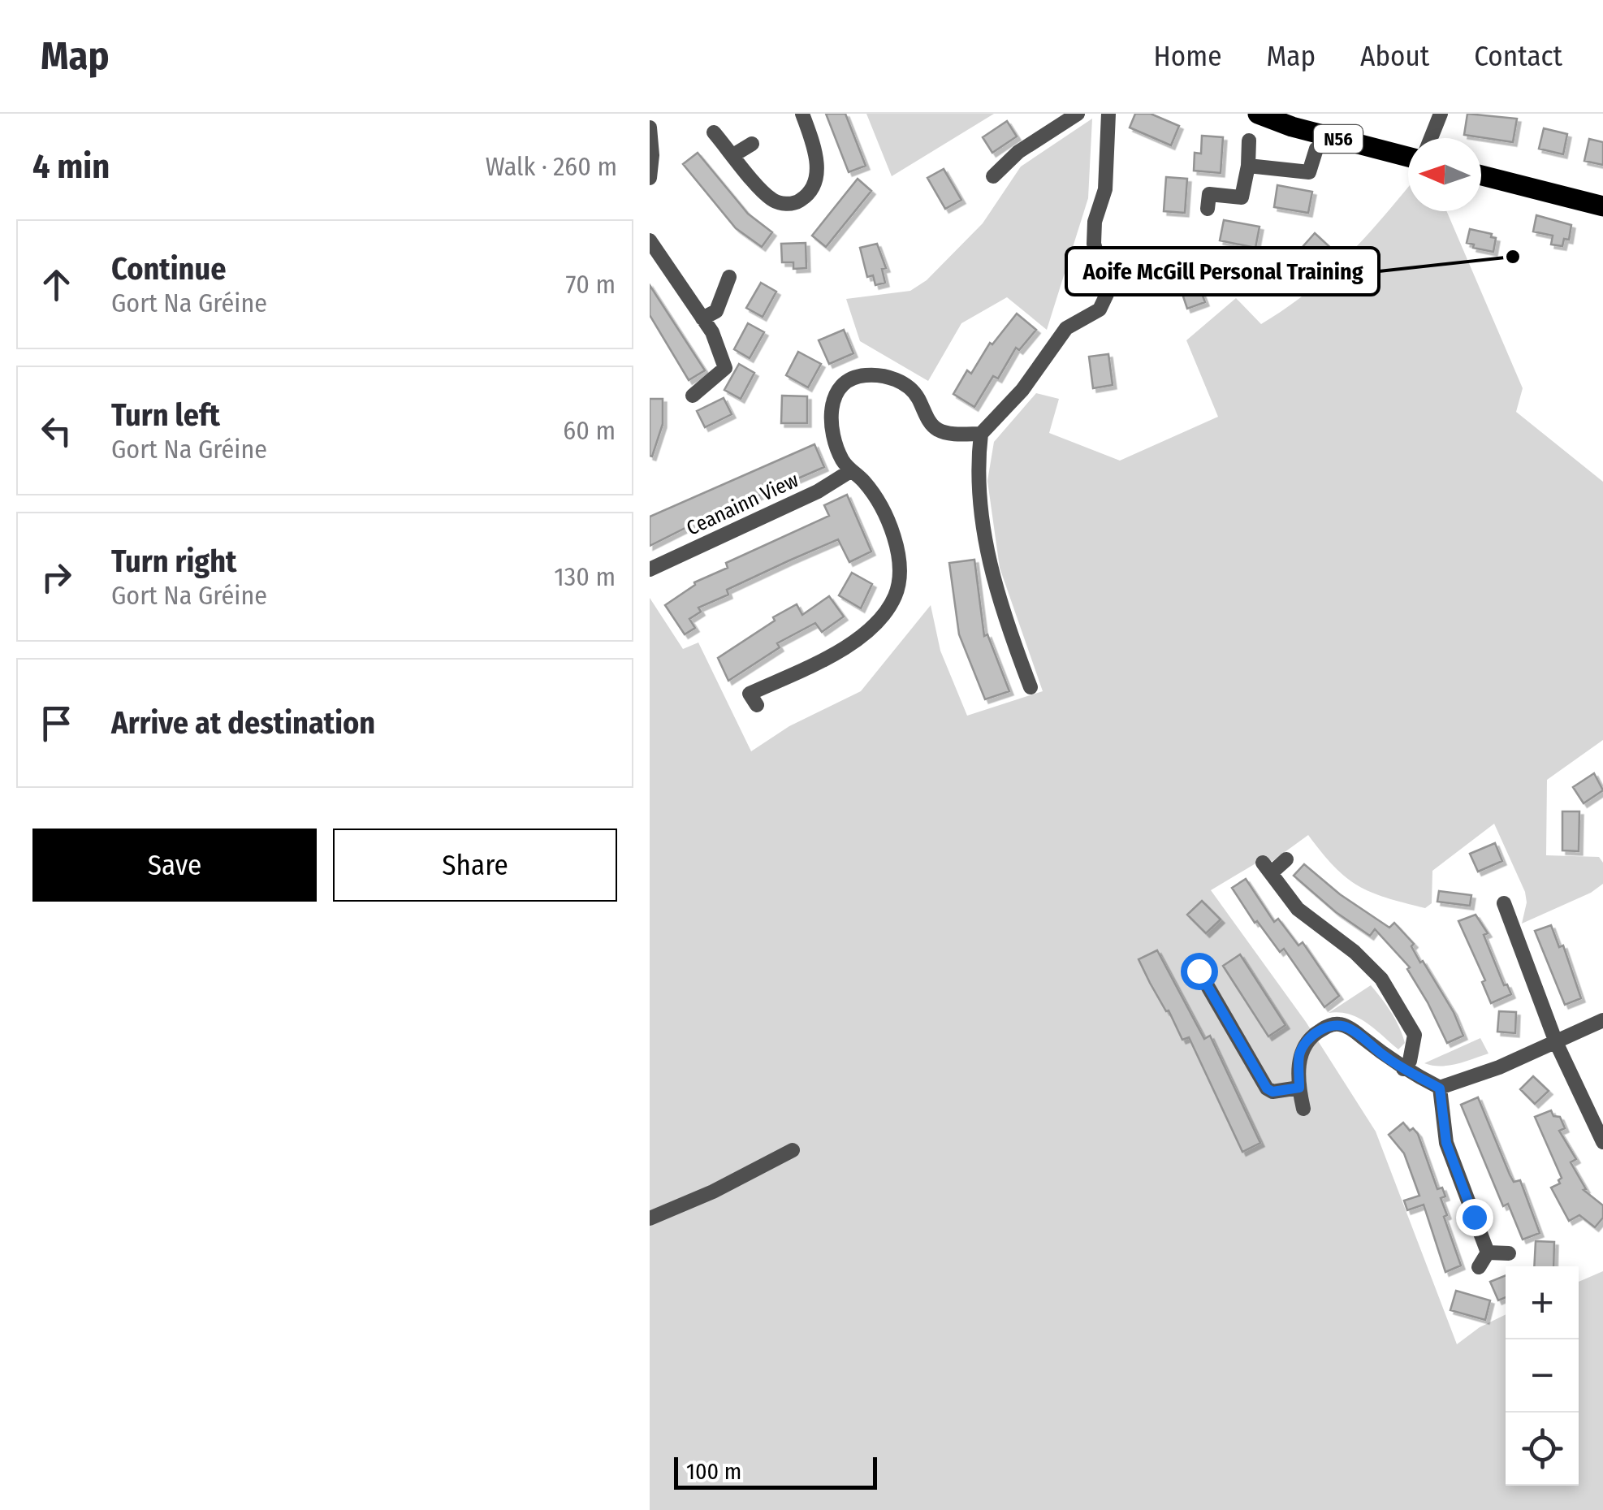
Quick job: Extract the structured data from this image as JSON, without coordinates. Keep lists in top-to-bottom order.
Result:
{
  "streets": {
    "main road": ["N56"],
    "street": ["Ceanainn View"]
  },
  "places": ["Aoife McGill Personal Training"],
  "scale_bar": "100 m",
  "north": "left",
  "page": {
    "header": "Map",
    "nav": [
      "Home",
      "Map",
      "About",
      "Contact"
    ],
    "heading": ["4 min", "Walk · 260 m"],
    "list": [
      ["Continue", "Gort Na Gréine", "70 m"],
      ["Turn left", "Gort Na Gréine", "60 m"],
      ["Turn right", "Gort Na Gréine", "130 m"],
      "Arrive at destination"
    ],
    "buttons": ["Save", "Share"],
    "map_buttons": ["+", "−"],
    "scale": "100 m"
  }
}
